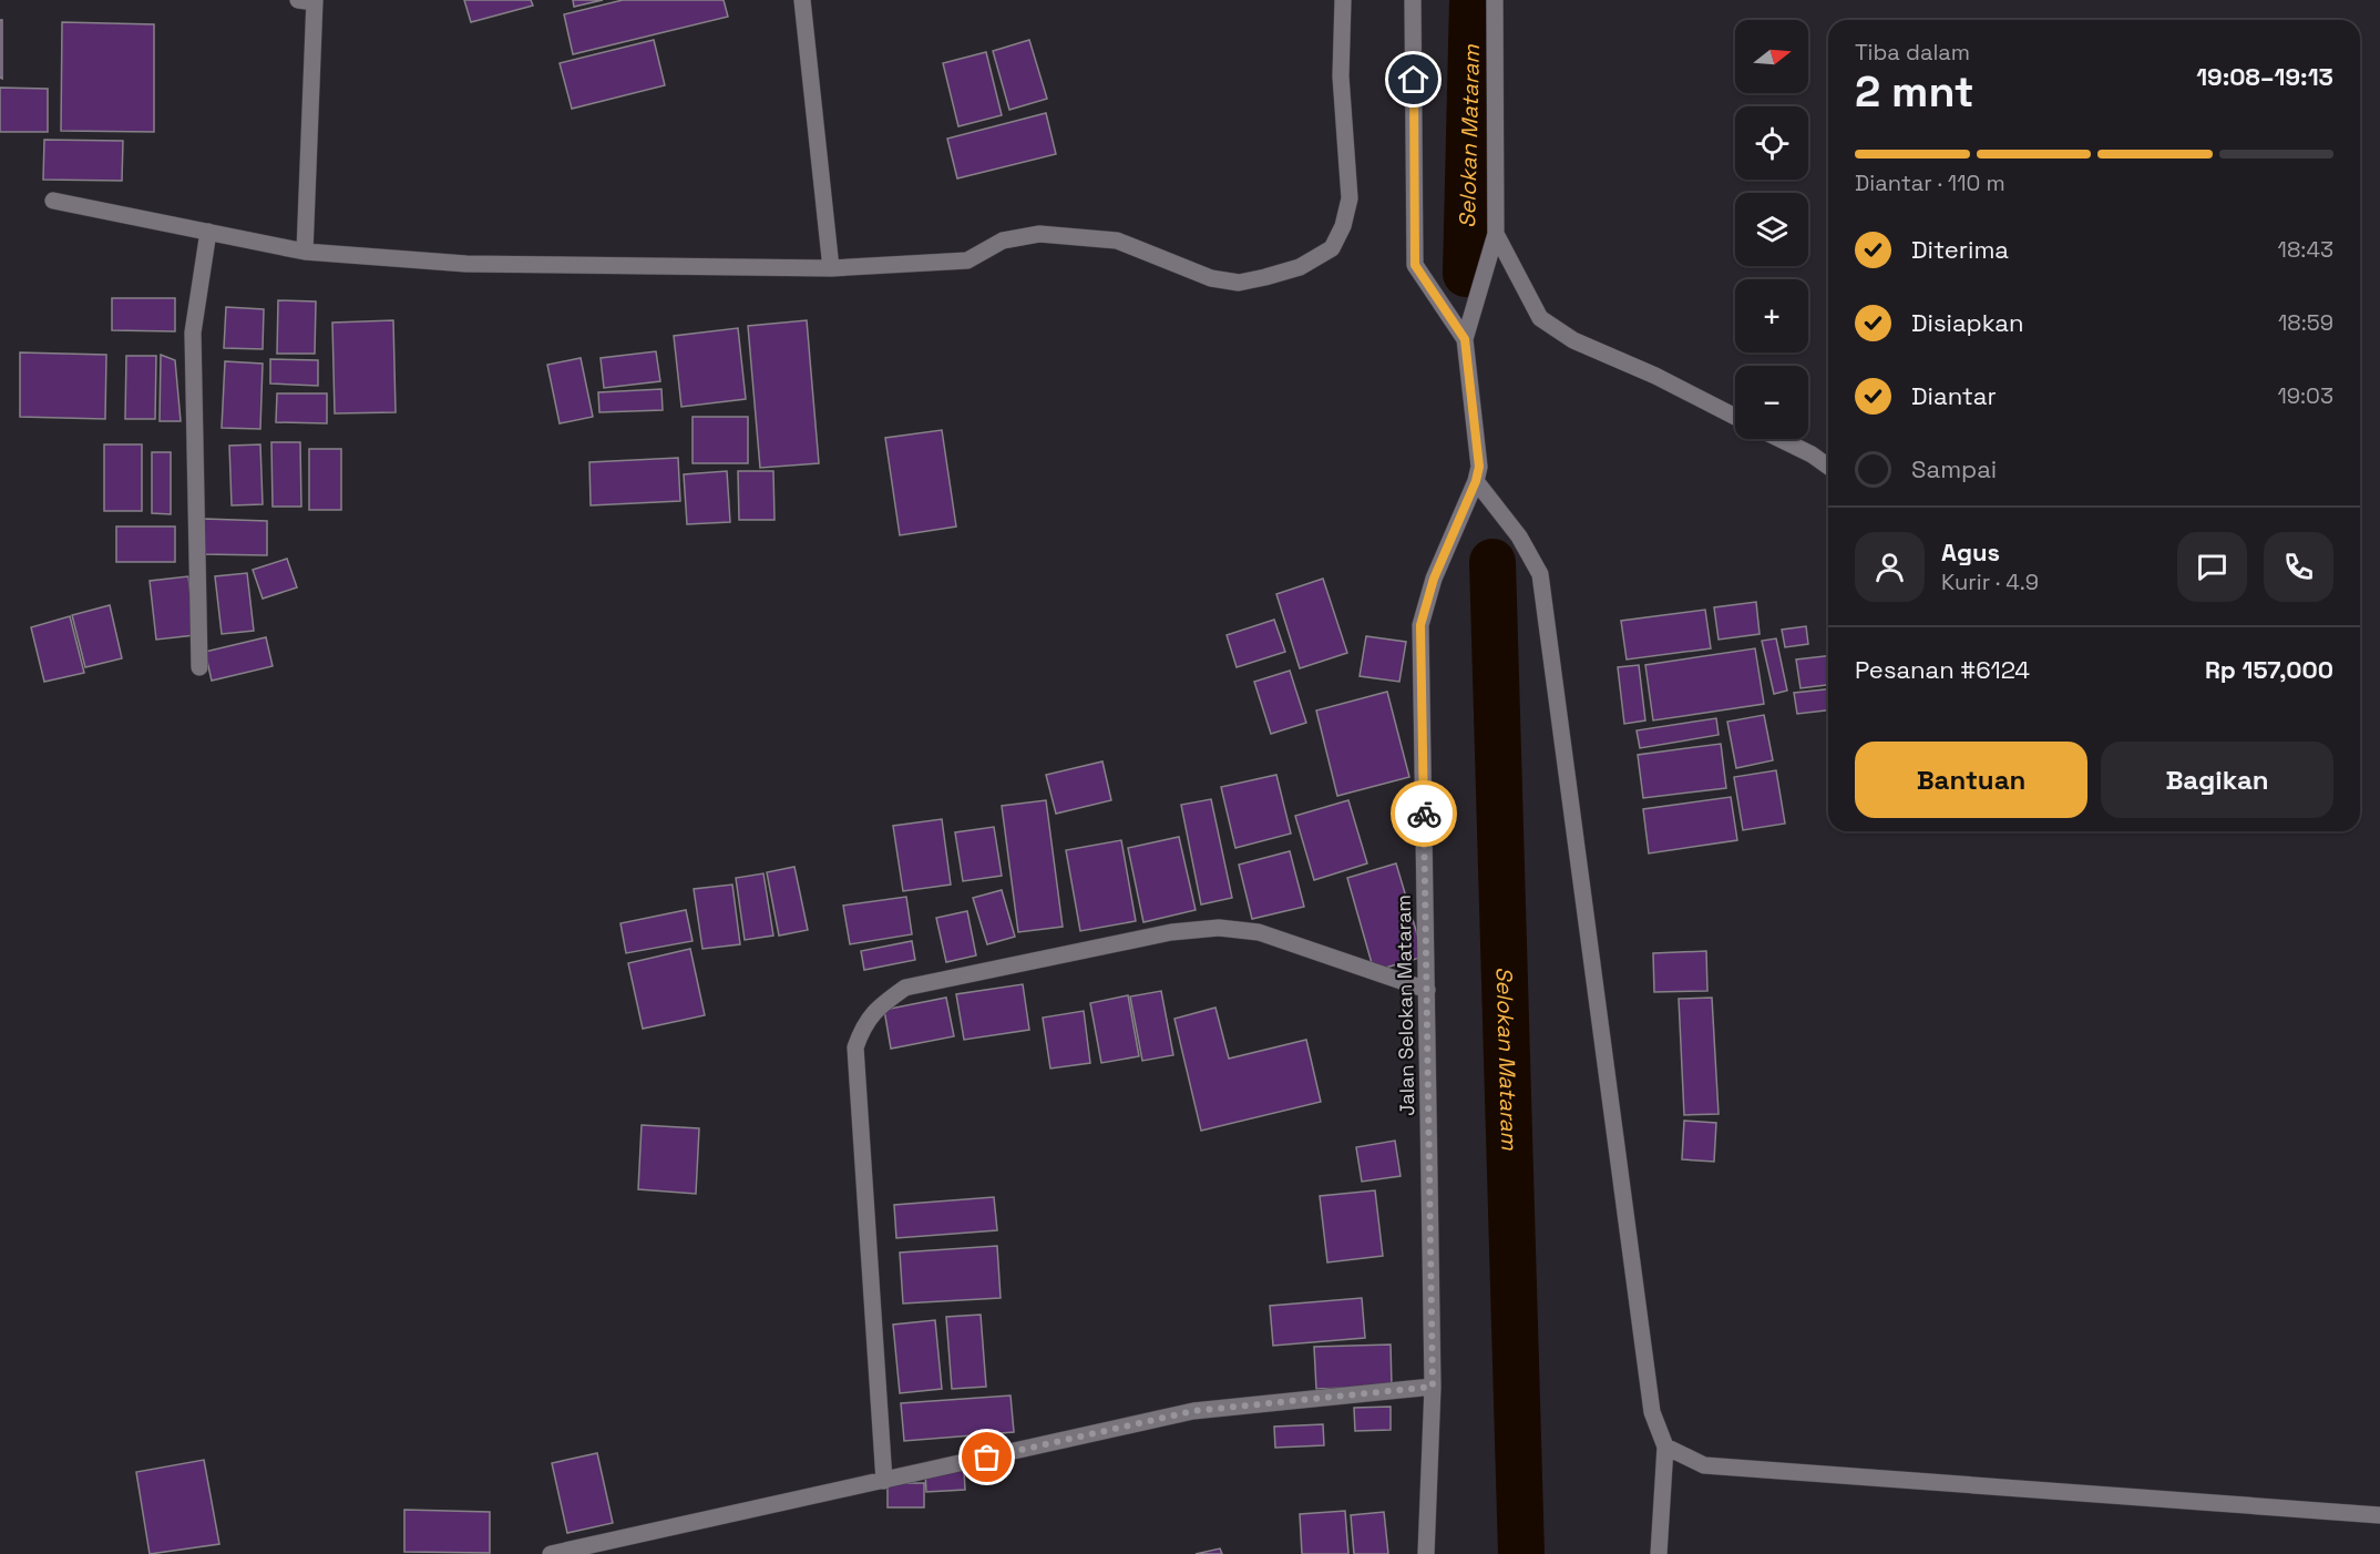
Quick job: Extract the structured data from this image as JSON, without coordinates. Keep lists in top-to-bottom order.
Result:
{
  "streets": {
    "street": ["Jalan Selokan Mataram"]
  },
  "water": ["Selokan Mataram"],
  "north": "right",
  "page": {
    "map_buttons": ["+", "−"],
    "heading": ["2 mnt", "Tiba dalam", "19:08–19:13"],
    "panel": [
      "Agus",
      "Kurir · 4.9",
      "Pesanan #6124",
      "Rp 157,000"
    ],
    "bar": "Diantar · 110 m",
    "list": [
      ["Diterima", "18:43"],
      ["Disiapkan", "18:59"],
      ["Diantar", "19:03"],
      "Sampai"
    ],
    "buttons": ["Bantuan", "Bagikan"]
  }
}
